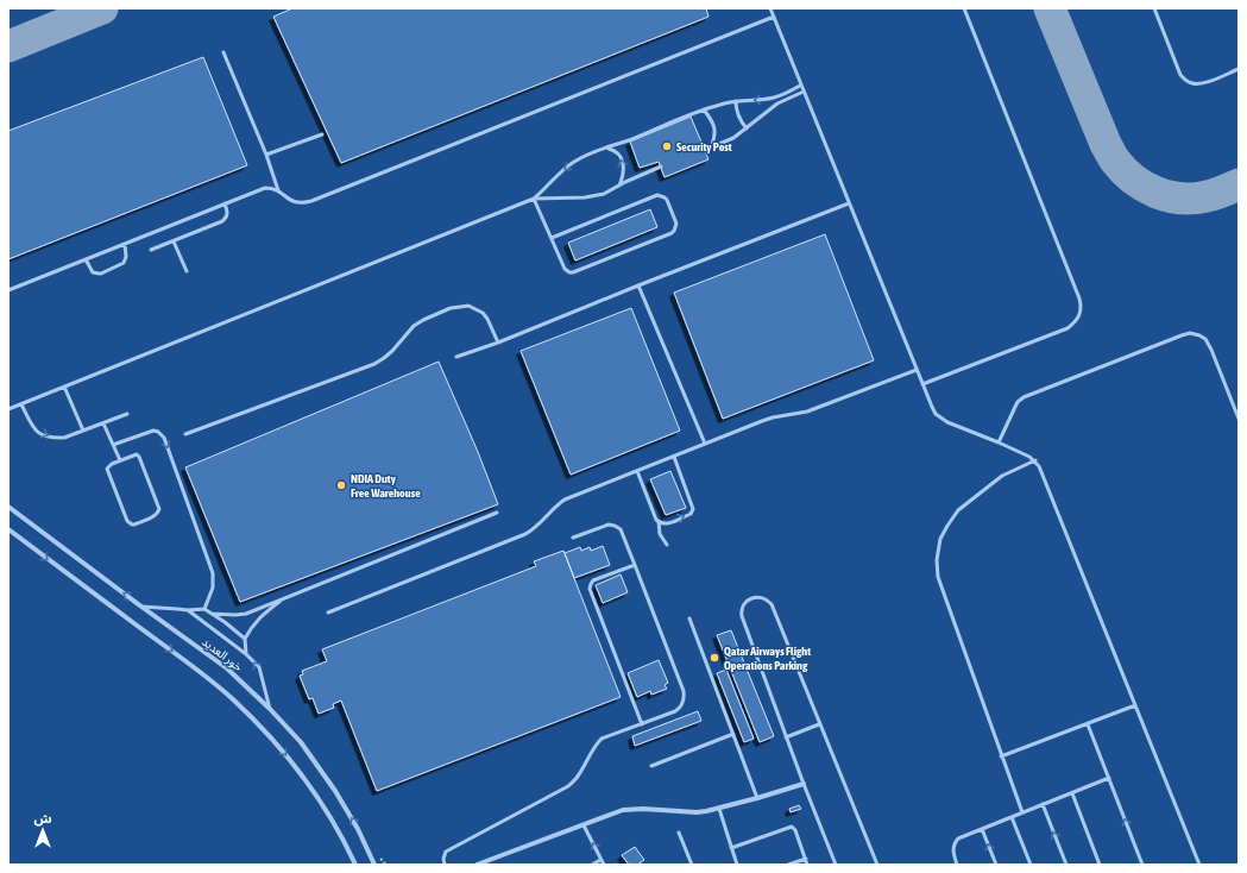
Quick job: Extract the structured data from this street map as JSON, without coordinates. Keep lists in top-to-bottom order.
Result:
{
  "streets": {
    "street": ["خور العديد"]
  },
  "places": ["Security Post", "NDIA Duty Free Warehouse", "Qatar Airways Flight Operations Parking"],
  "north": "top"
}
